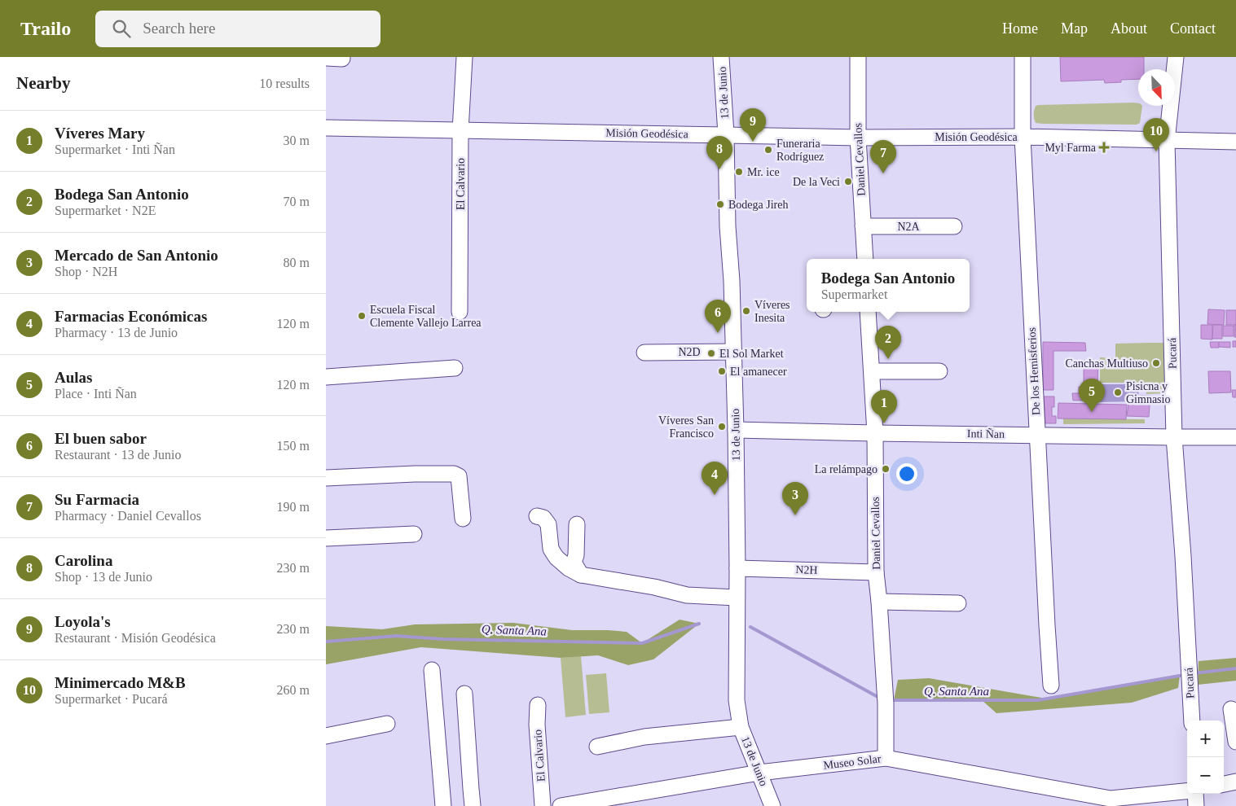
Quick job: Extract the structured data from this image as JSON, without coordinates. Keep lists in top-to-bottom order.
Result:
{
  "streets": {
    "street": [
      "13 de Junio",
      "Misión Geodésica",
      "Daniel Cevallos",
      "El Calvario",
      "N2A",
      "N2D",
      "Pucará",
      "De los Hemisferios",
      "Inti Ñan",
      "N2H",
      "Museo Solar"
    ]
  },
  "crossings": [
    ["13 de Junio", "Misión Geodésica"],
    ["13 de Junio", "N2D"],
    ["13 de Junio", "Inti Ñan"],
    ["13 de Junio", "N2H"],
    ["13 de Junio", "Museo Solar"],
    ["Misión Geodésica", "Daniel Cevallos"],
    ["Misión Geodésica", "El Calvario"],
    ["Misión Geodésica", "Pucará"],
    ["Misión Geodésica", "De los Hemisferios"],
    ["Daniel Cevallos", "N2A"],
    ["Daniel Cevallos", "Inti Ñan"],
    ["Daniel Cevallos", "N2H"],
    ["Daniel Cevallos", "Museo Solar"],
    ["Pucará", "Inti Ñan"],
    ["De los Hemisferios", "Inti Ñan"]
  ],
  "water": ["Q. Santa Ana"],
  "places": {
    "health": ["Myl Farma"],
    "other": [
      "Funeraria Rodríguez",
      "Mr. ice",
      "De la Veci",
      "Bodega Jireh",
      "Víveres Inesita",
      "Escuela Fiscal Clemente Vallejo Larrea",
      "El Sol Market",
      "Canchas Multiuso",
      "El amanecer",
      "Pisicna y Gimnasio",
      "Víveres San Francisco",
      "La relámpago"
    ]
  },
  "north": "bottom right",
  "page": {
    "header": "Trailo",
    "search": "Search here",
    "nav": [
      "Home",
      "Map",
      "About",
      "Contact"
    ],
    "heading": ["Nearby", "10 results"],
    "pins": [
      "9",
      "10",
      "8",
      "7",
      "6",
      "2",
      "5",
      "1",
      "4",
      "3"
    ],
    "list": [
      {
        "mark": "1",
        "name": "Víveres Mary",
        "note": "Supermarket · Inti Ñan",
        "value": "30 m"
      },
      {
        "mark": "2",
        "name": "Bodega San Antonio",
        "note": "Supermarket · N2E",
        "value": "70 m"
      },
      {
        "mark": "3",
        "name": "Mercado de San Antonio",
        "note": "Shop · N2H",
        "value": "80 m"
      },
      {
        "mark": "4",
        "name": "Farmacias Económicas",
        "note": "Pharmacy · 13 de Junio",
        "value": "120 m"
      },
      {
        "mark": "5",
        "name": "Aulas",
        "note": "Place · Inti Ñan",
        "value": "120 m"
      },
      {
        "mark": "6",
        "name": "El buen sabor",
        "note": "Restaurant · 13 de Junio",
        "value": "150 m"
      },
      {
        "mark": "7",
        "name": "Su Farmacia",
        "note": "Pharmacy · Daniel Cevallos",
        "value": "190 m"
      },
      {
        "mark": "8",
        "name": "Carolina",
        "note": "Shop · 13 de Junio",
        "value": "230 m"
      },
      {
        "mark": "9",
        "name": "Loyola's",
        "note": "Restaurant · Misión Geodésica",
        "value": "230 m"
      },
      {
        "mark": "10",
        "name": "Minimercado M&B",
        "note": "Supermarket · Pucará",
        "value": "260 m"
      }
    ],
    "popup": ["Bodega San Antonio", "Supermarket"],
    "map_buttons": ["+", "−"]
  }
}
